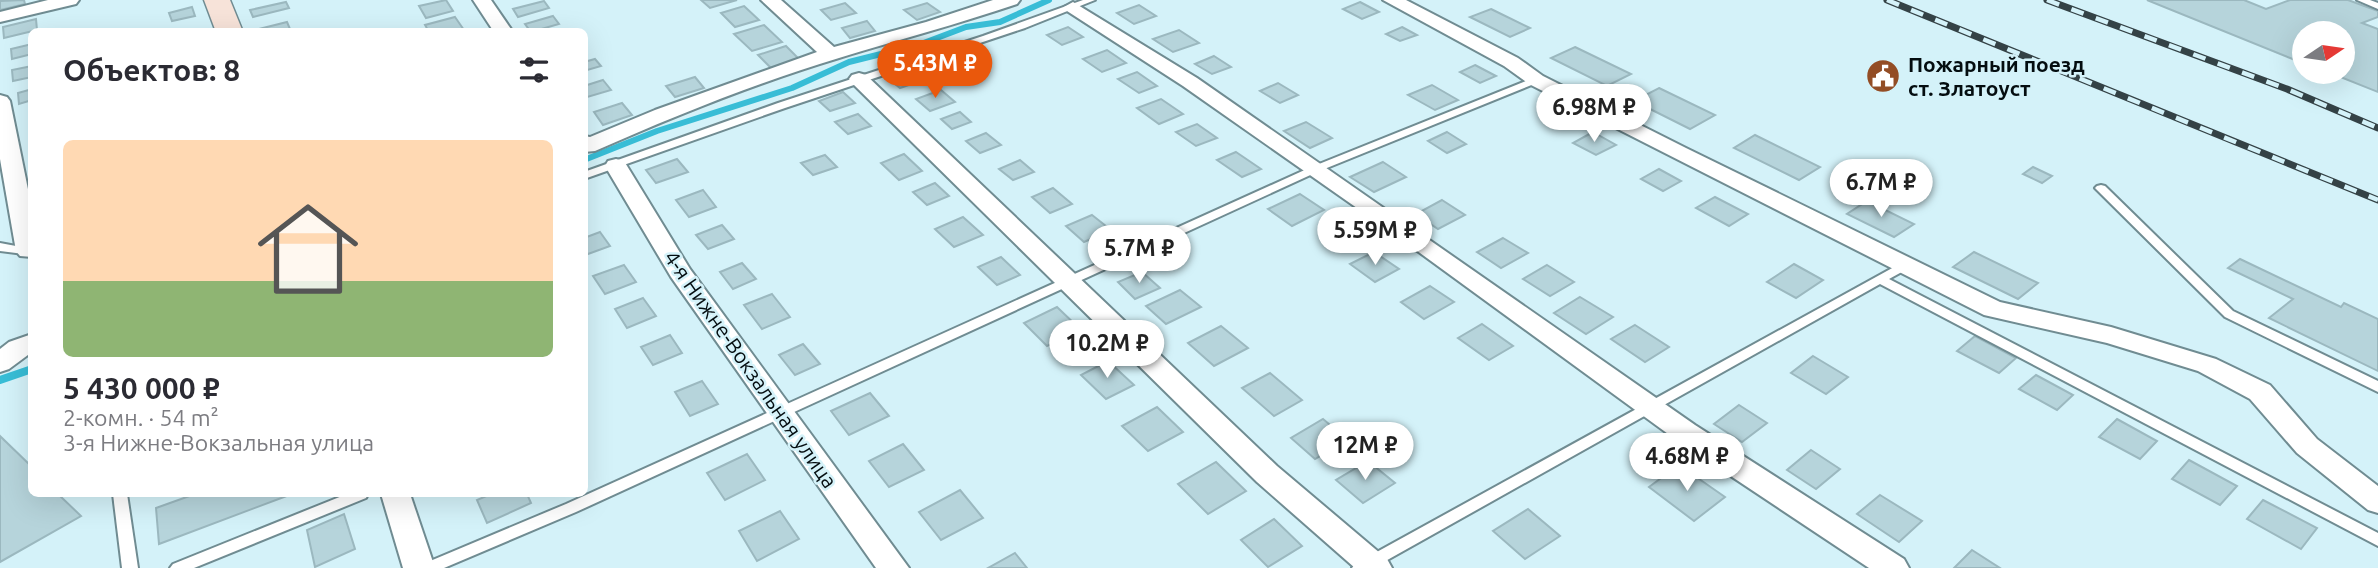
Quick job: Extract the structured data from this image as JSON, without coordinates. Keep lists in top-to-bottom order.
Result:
{
  "streets": {
    "street": ["4-я Нижне-Вокзальная улица"]
  },
  "places": {
    "public building": ["Пожарный поезд ст. Златоуст"]
  },
  "north": "right",
  "page": {
    "heading": "Объектов: 8",
    "price": [
      "5.43M ₽",
      "6.98M ₽",
      "6.7M ₽",
      "5.59M ₽",
      "5.7M ₽",
      "10.2M ₽",
      "12M ₽",
      "4.68M ₽"
    ],
    "list": [
      {
        "name": "5 430 000 ₽",
        "note": "2-комн. · 54 m² · 3-я Нижне-Вокзальная улица"
      }
    ]
  }
}
